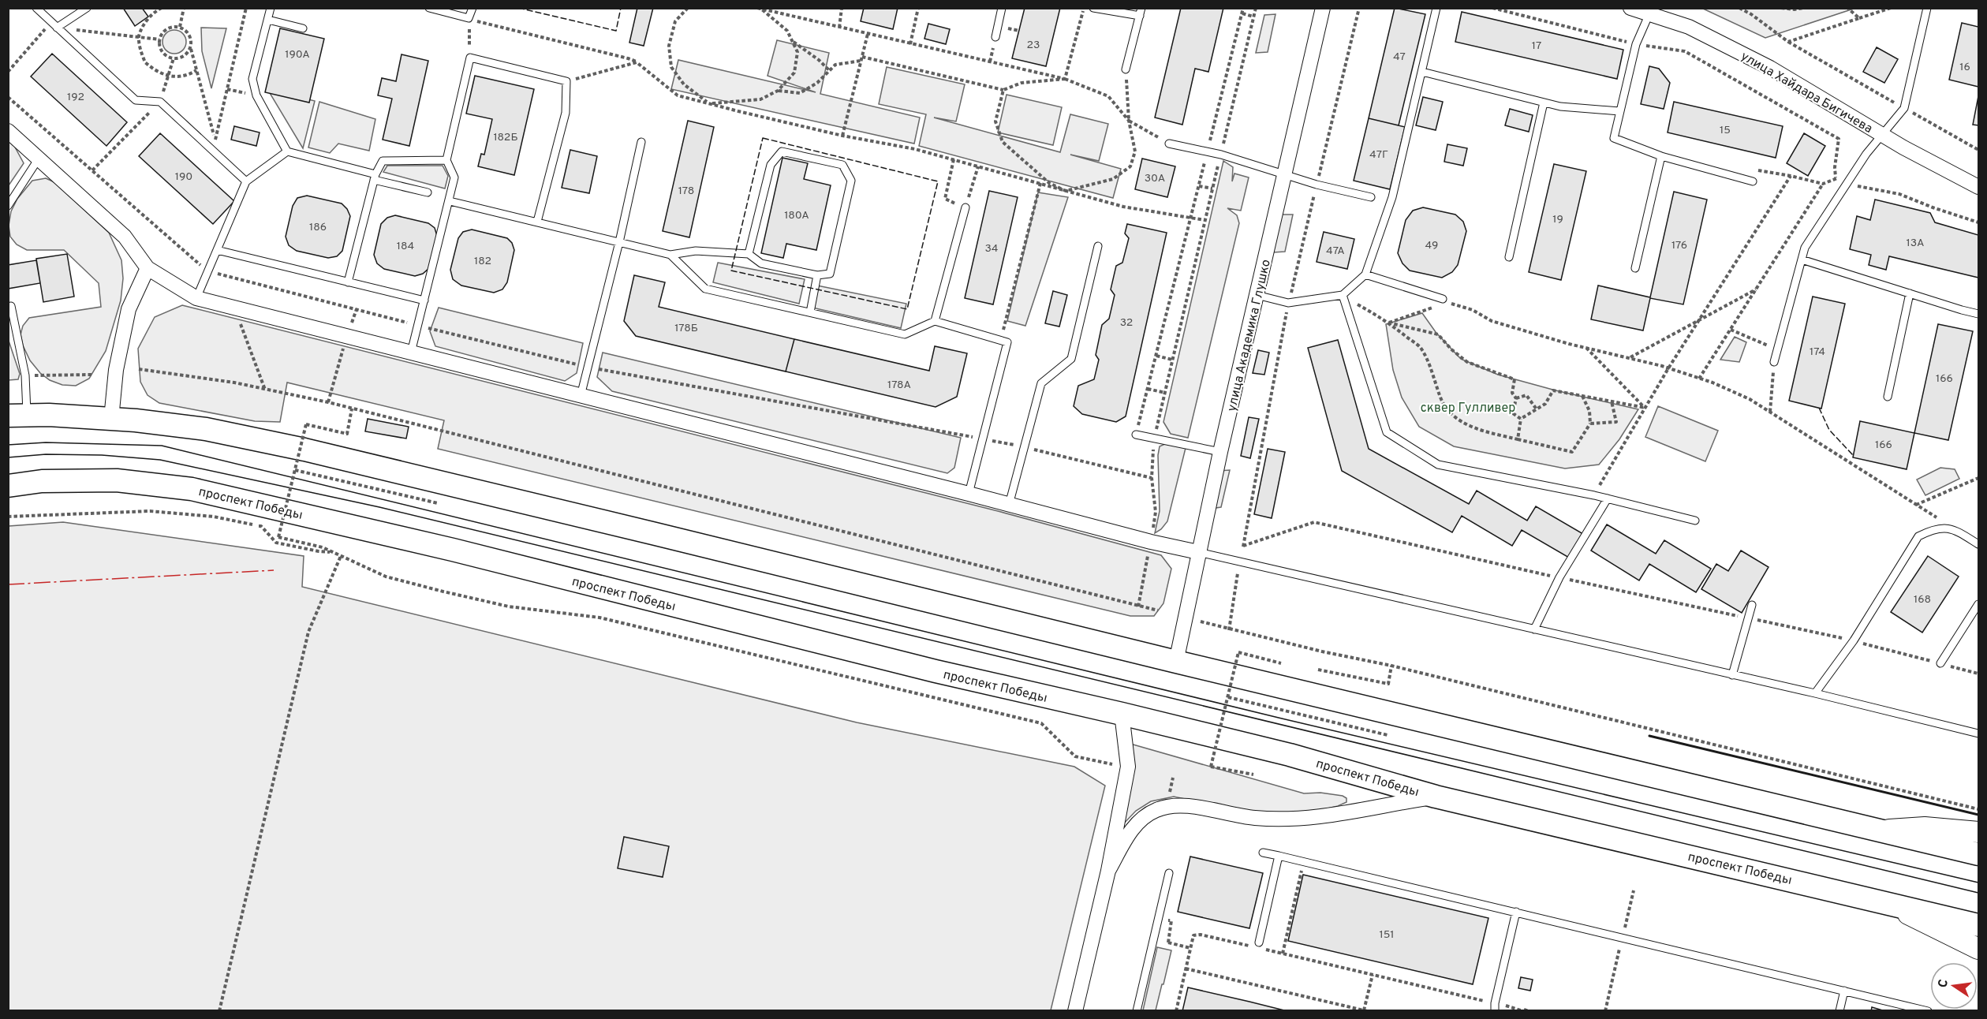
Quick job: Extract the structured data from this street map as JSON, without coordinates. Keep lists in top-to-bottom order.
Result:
{
  "streets": {
    "main road": ["проспект Победы"],
    "street": ["улица Хайдара Бигичева", "улица Академика Глушко"]
  },
  "parks": ["сквер Гулливер"],
  "house_numbers": [
    "23",
    "17",
    "190А",
    "47",
    "16",
    "192",
    "15",
    "182Б",
    "47Г",
    "190",
    "30А",
    "178",
    "180А",
    "19",
    "186",
    "13А",
    "49",
    "176",
    "184",
    "34",
    "47А",
    "182",
    "32",
    "178Б",
    "174",
    "166",
    "178А",
    "166",
    "168",
    "151"
  ],
  "north": "left"
}
